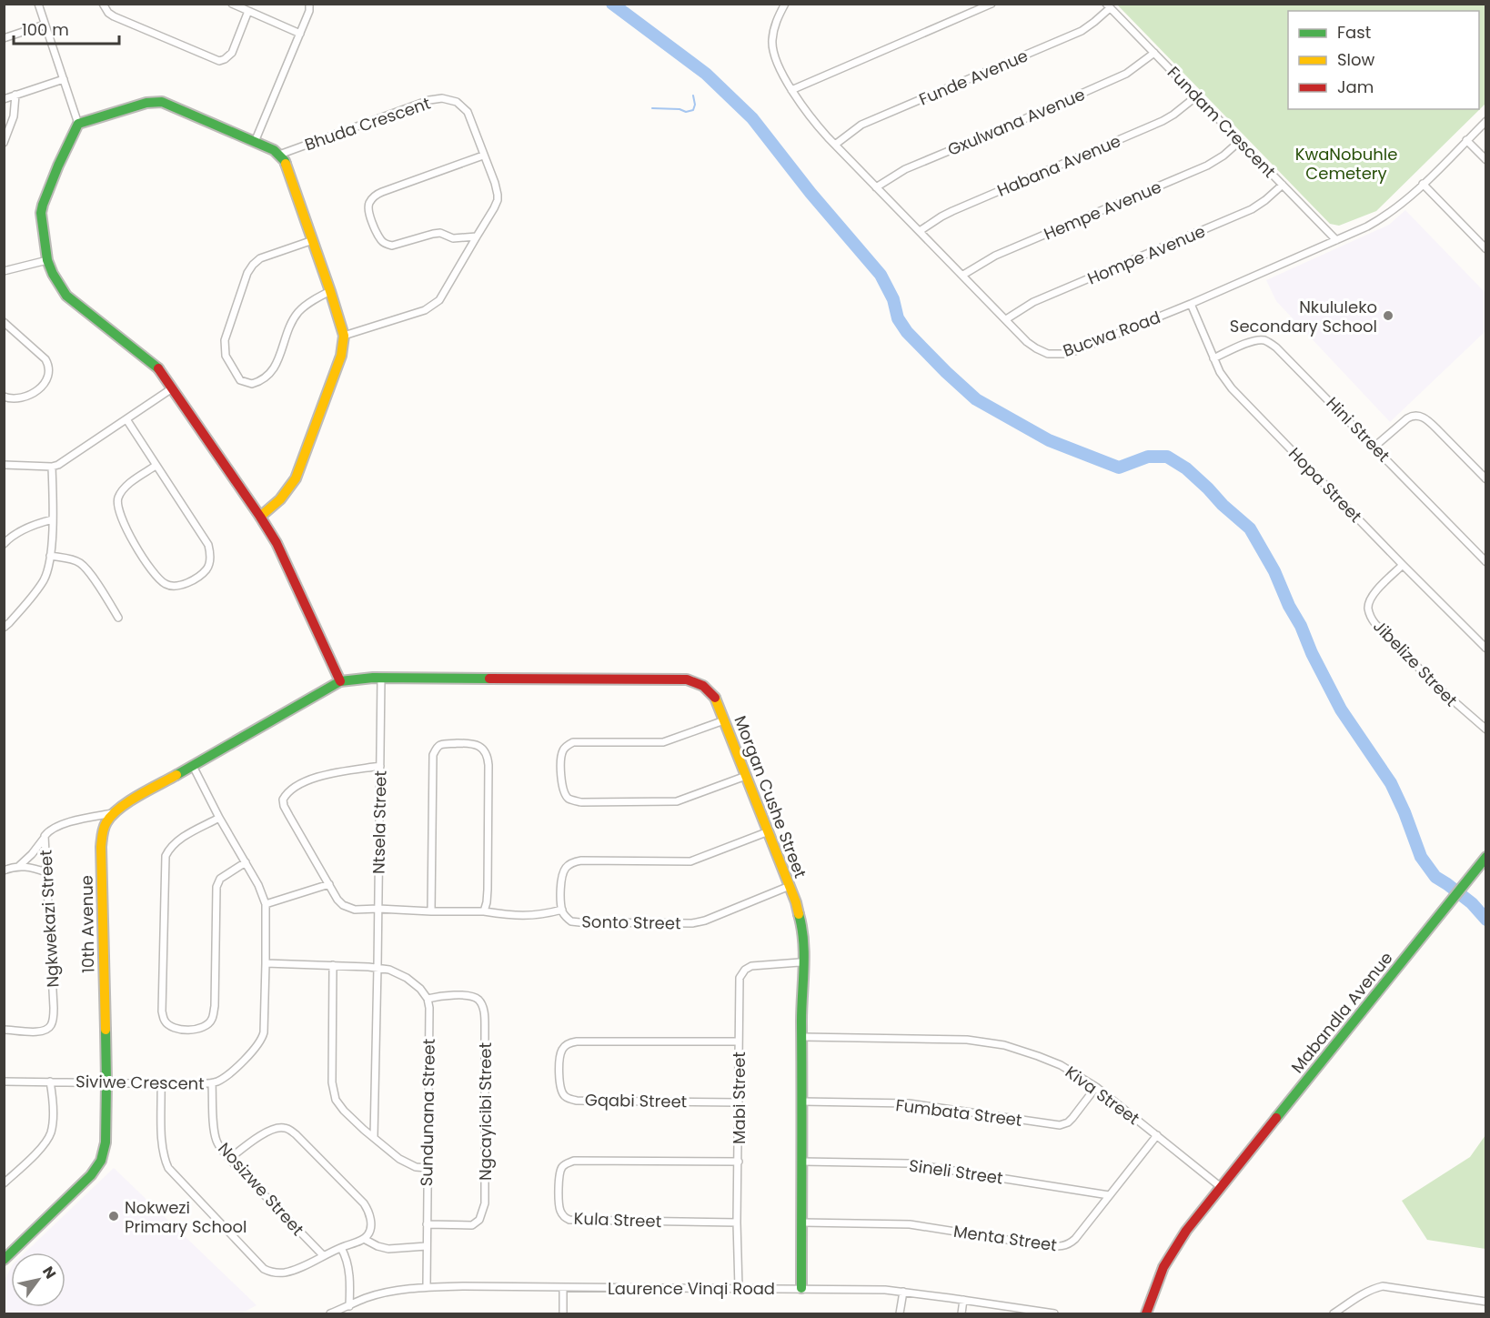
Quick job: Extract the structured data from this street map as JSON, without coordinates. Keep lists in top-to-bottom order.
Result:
{
  "streets": {
    "street": [
      "Funde Avenue",
      "Gxulwana Avenue",
      "Fundam Crescent",
      "Bhuda Crescent",
      "Habana Avenue",
      "Hempe Avenue",
      "Hompe Avenue",
      "Bucwa Road",
      "Hini Street",
      "Hopa Street",
      "Jibelize Street",
      "Morgan Cushe Street",
      "Ntsela Street",
      "Ngkwekazi Street",
      "Sonto Street",
      "10th Avenue",
      "Mabandla Avenue",
      "Siviwe Crescent",
      "Kiva Street",
      "Mabi Street",
      "Gqabi Street",
      "Ngcayicibi Street",
      "Sundunana Street",
      "Fumbata Street",
      "Sineli Street",
      "Nosizwe Street",
      "Kula Street",
      "Menta Street",
      "Laurence Vinqi Road"
    ]
  },
  "crossings": [
    ["Funde Avenue", "Fundam Crescent"],
    ["Funde Avenue", "Bucwa Road"],
    ["Gxulwana Avenue", "Fundam Crescent"],
    ["Gxulwana Avenue", "Bucwa Road"],
    ["Fundam Crescent", "Habana Avenue"],
    ["Fundam Crescent", "Hempe Avenue"],
    ["Fundam Crescent", "Hompe Avenue"],
    ["Fundam Crescent", "Bucwa Road"],
    ["Habana Avenue", "Bucwa Road"],
    ["Hempe Avenue", "Bucwa Road"],
    ["Hompe Avenue", "Bucwa Road"],
    ["Bucwa Road", "Hopa Street"],
    ["Hini Street", "Hopa Street"],
    ["Hopa Street", "Jibelize Street"],
    ["Morgan Cushe Street", "Ntsela Street"],
    ["Morgan Cushe Street", "Sonto Street"],
    ["Morgan Cushe Street", "Kiva Street"],
    ["Morgan Cushe Street", "Mabi Street"],
    ["Morgan Cushe Street", "Fumbata Street"],
    ["Morgan Cushe Street", "Sineli Street"],
    ["Morgan Cushe Street", "Menta Street"],
    ["Morgan Cushe Street", "Laurence Vinqi Road"],
    ["Ngkwekazi Street", "10th Avenue"],
    ["10th Avenue", "Siviwe Crescent"],
    ["Mabandla Avenue", "Kiva Street"],
    ["Siviwe Crescent", "Nosizwe Street"],
    ["Kiva Street", "Fumbata Street"],
    ["Kiva Street", "Menta Street"],
    ["Mabi Street", "Gqabi Street"],
    ["Mabi Street", "Kula Street"],
    ["Mabi Street", "Laurence Vinqi Road"],
    ["Ngcayicibi Street", "Sundunana Street"],
    ["Sundunana Street", "Laurence Vinqi Road"],
    ["Sineli Street", "Menta Street"]
  ],
  "parks": ["KwaNobuhle Cemetery"],
  "places": ["Nkululeko Secondary School", "Nokwezi Primary School"],
  "legend": ["Fast", "Slow", "Jam"],
  "scale_bar": "100 m",
  "north": "top right"
}
